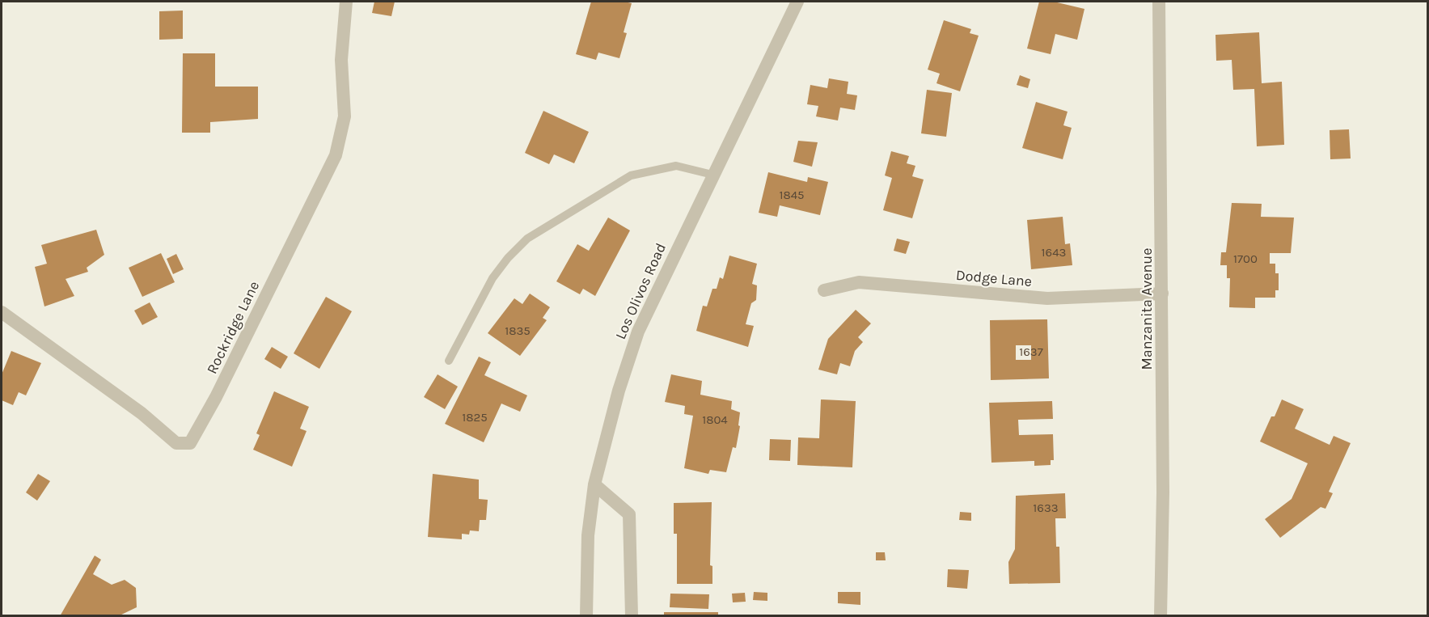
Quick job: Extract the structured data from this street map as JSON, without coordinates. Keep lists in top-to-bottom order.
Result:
{
  "streets": {
    "street": [
      "Dodge Lane",
      "Los Olivos Road",
      "Manzanita Avenue",
      "Rockridge Lane"
    ]
  },
  "crossings": [
    ["Dodge Lane", "Manzanita Avenue"]
  ],
  "house_numbers": [
    "1845",
    "1643",
    "1700",
    "1835",
    "1637",
    "1825",
    "1804",
    "1633"
  ]
}
